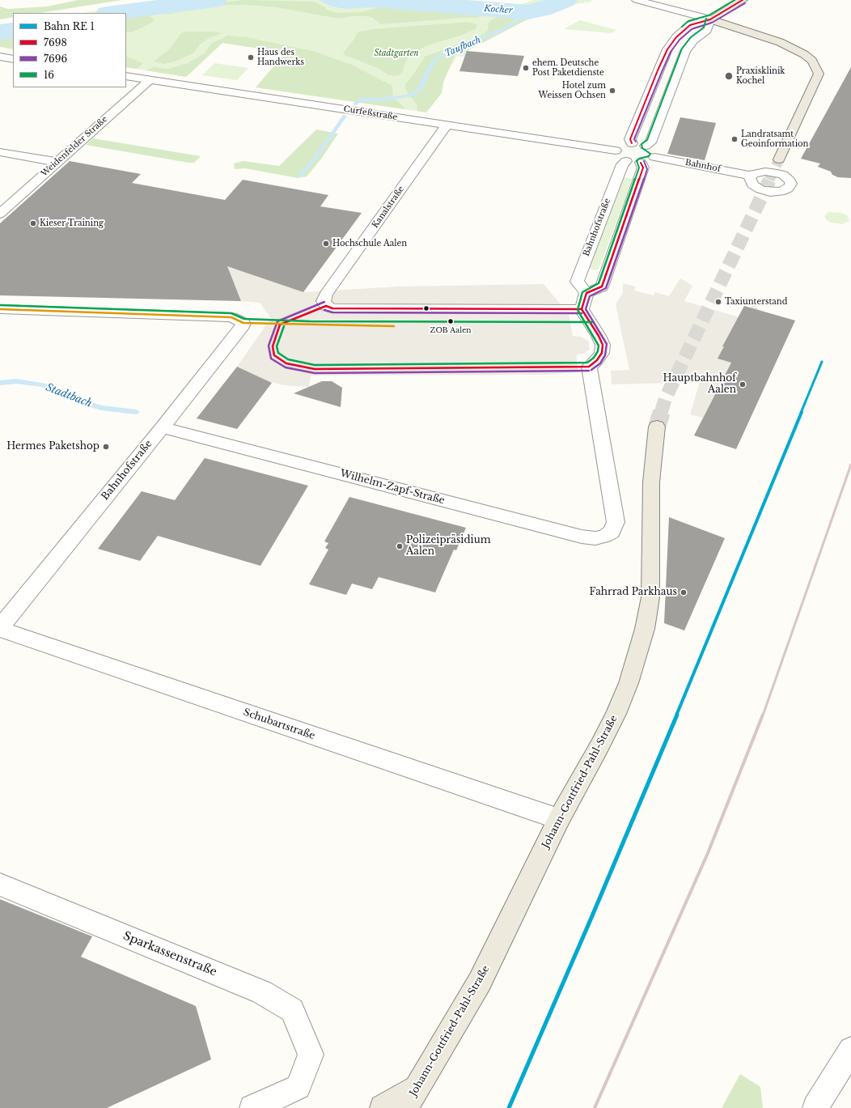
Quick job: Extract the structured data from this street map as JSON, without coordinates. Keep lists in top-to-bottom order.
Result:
{
  "streets": {
    "main road": ["Johann-Gottfried-Pahl-Straße"],
    "street": [
      "Curfeßstraße",
      "Weidenfelder Straße",
      "Bahnhof",
      "Kanalstraße",
      "Bahnhofstraße",
      "Wilhelm-Zapf-Straße",
      "Schubartstraße",
      "Sparkassenstraße"
    ]
  },
  "crossings": [
    ["Curfeßstraße", "Weidenfelder Straße"],
    ["Curfeßstraße", "Kanalstraße"],
    ["Kanalstraße", "Wilhelm-Zapf-Straße"],
    ["Bahnhofstraße", "Wilhelm-Zapf-Straße"],
    ["Bahnhofstraße", "Schubartstraße"],
    ["Schubartstraße", "Johann-Gottfried-Pahl-Straße"]
  ],
  "water": ["Kocher", "Taufbach", "Stadtbach"],
  "parks": ["Stadtgarten"],
  "places": [
    "Haus des Handwerks",
    "ehem. Deutsche Post Paketdienste",
    "Praxisklinik Kochel",
    "Hotel zum Weissen Ochsen",
    "Landratsamt Geoinformation",
    "Kieser Training",
    "Hochschule Aalen",
    "Taxiunterstand",
    "ZOB Aalen",
    "Hauptbahnhof Aalen",
    "Hermes Paketshop",
    "Polizeipräsidium Aalen",
    "Fahrrad Parkhaus"
  ],
  "lines": ["transit line 7698", "transit line 16", "transit line 7696"],
  "legend": [
    "Bahn RE 1",
    "7698",
    "7696",
    "16"
  ]
}
